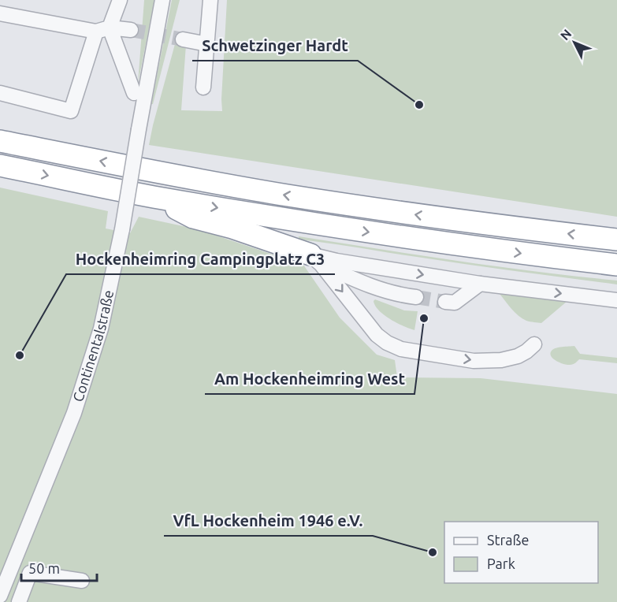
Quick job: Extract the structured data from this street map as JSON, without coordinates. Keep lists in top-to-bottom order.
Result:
{
  "streets": {
    "street": ["Continentalstraße"]
  },
  "places": [
    "Schwetzinger Hardt",
    "Am Hockenheimring West",
    "Hockenheimring Campingplatz C3",
    "VfL Hockenheim 1946 e.V."
  ],
  "legend": ["Straße", "Park"],
  "scale_bar": "50 m",
  "north": "top left"
}
